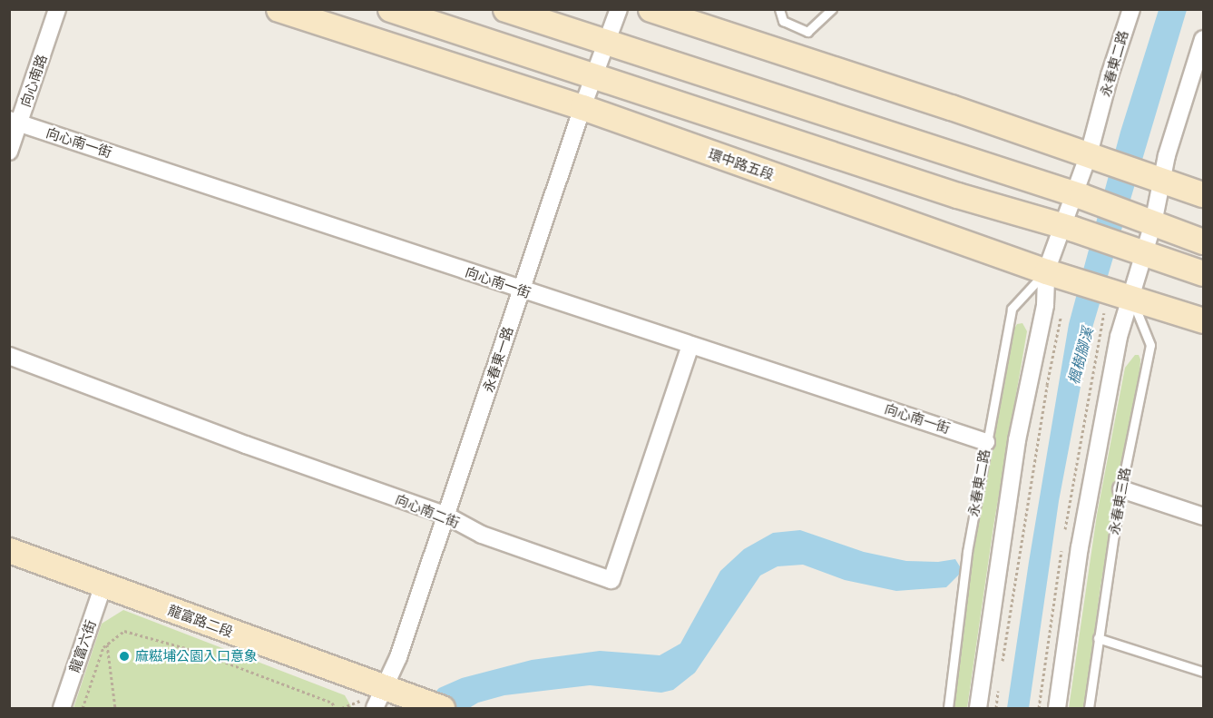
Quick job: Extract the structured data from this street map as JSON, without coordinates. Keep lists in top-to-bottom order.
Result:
{
  "streets": {
    "street": [
      "永春東二路",
      "向心南路",
      "向心南一街",
      "環中路五段",
      "永春東一路",
      "向心南二街",
      "龍富路二段",
      "龍富六街"
    ],
    "lane": ["永春東三路"]
  },
  "crossings": [
    ["永春東二路", "向心南一街"],
    ["永春東二路", "環中路五段"],
    ["向心南路", "向心南一街"],
    ["向心南一街", "永春東一路"],
    ["向心南一街", "向心南二街"],
    ["環中路五段", "永春東一路"],
    ["環中路五段", "永春東三路"],
    ["永春東一路", "向心南二街"],
    ["永春東一路", "龍富路二段"],
    ["龍富路二段", "龍富六街"]
  ],
  "water": ["楓樹腳溪"],
  "places": ["麻糍埔公園入口意象"]
}
